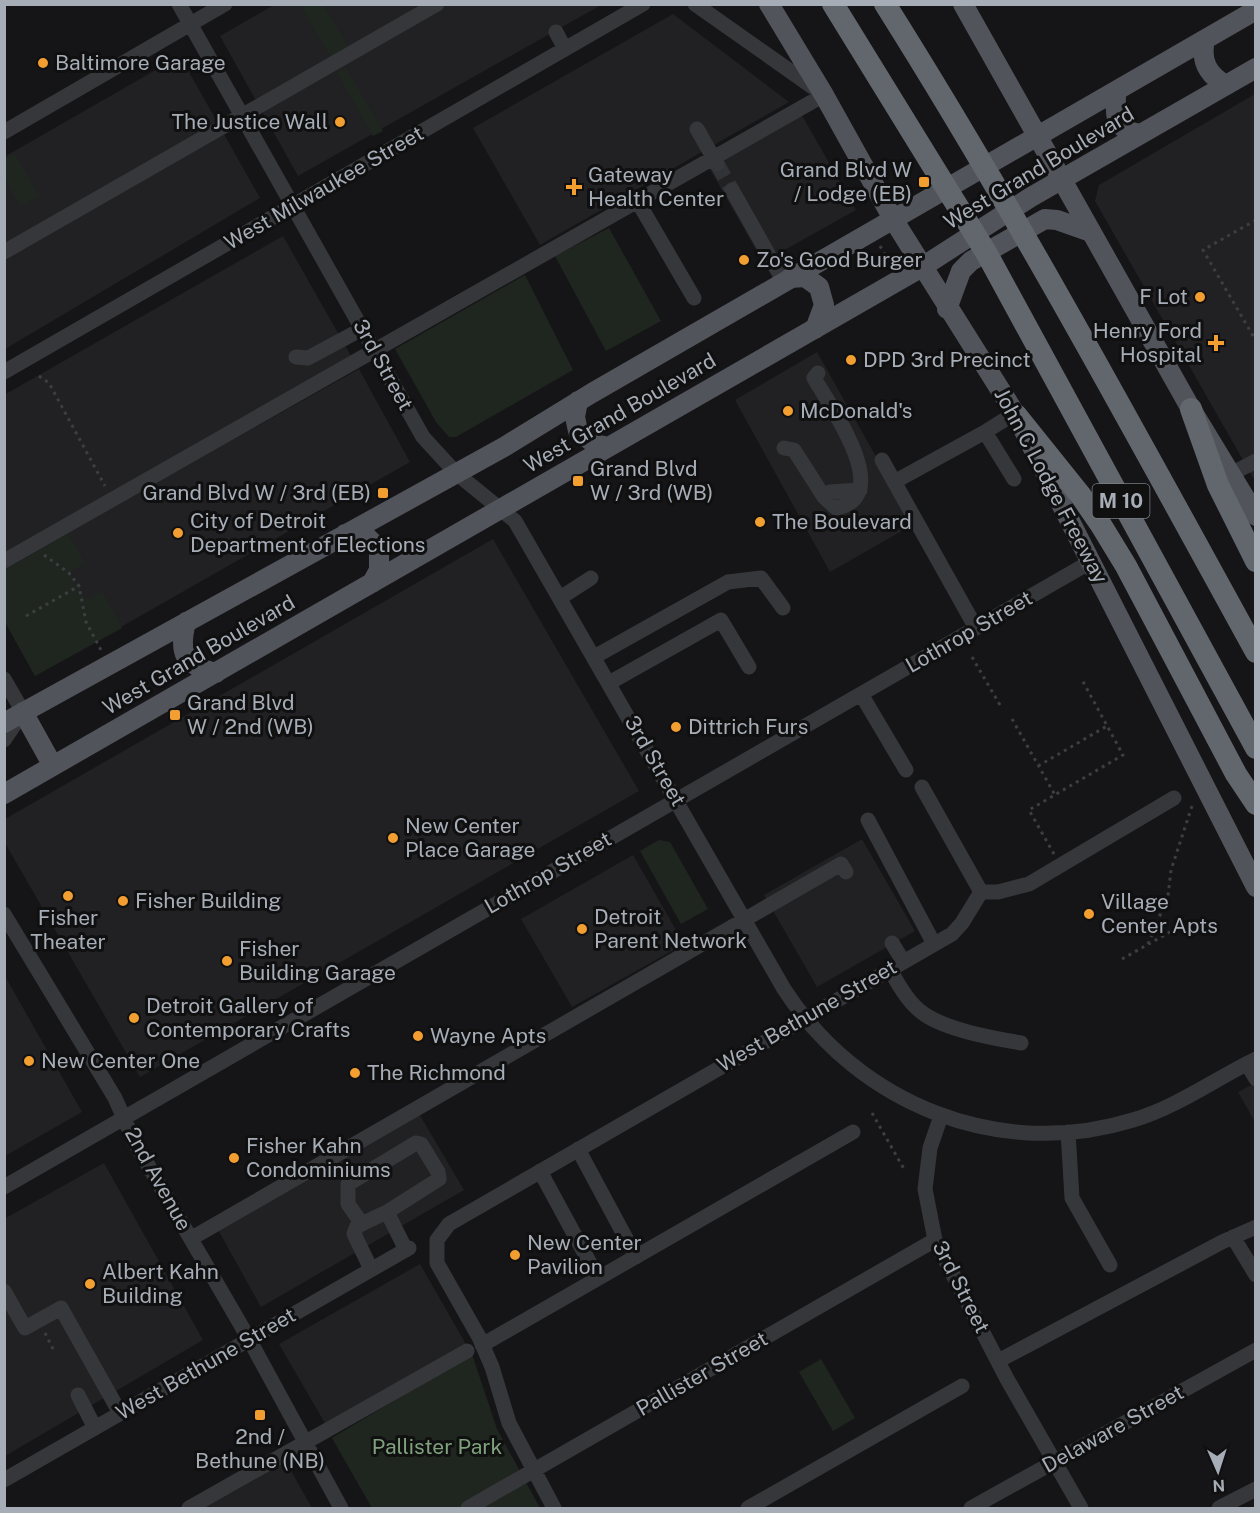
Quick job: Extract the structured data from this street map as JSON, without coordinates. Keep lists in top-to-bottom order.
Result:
{
  "streets": {
    "highway": ["M 10"],
    "main road": ["West Grand Boulevard", "John C Lodge Freeway"],
    "street": [
      "West Milwaukee Street",
      "3rd Street",
      "Lothrop Street",
      "West Bethune Street",
      "2nd Avenue",
      "Pallister Street",
      "Delaware Street"
    ]
  },
  "crossings": [
    ["West Grand Boulevard", "3rd Street"],
    ["West Grand Boulevard", "John C Lodge Freeway"],
    ["West Milwaukee Street", "3rd Street"],
    ["3rd Street", "Lothrop Street"],
    ["3rd Street", "West Bethune Street"],
    ["3rd Street", "Pallister Street"],
    ["3rd Street", "Delaware Street"],
    ["John C Lodge Freeway", "Lothrop Street"],
    ["Lothrop Street", "2nd Avenue"],
    ["West Bethune Street", "2nd Avenue"]
  ],
  "parks": ["Pallister Park"],
  "places": {
    "other": [
      "Baltimore Garage",
      "The Justice Wall",
      "Zo's Good Burger",
      "F Lot",
      "DPD 3rd Precinct",
      "McDonald's",
      "The Boulevard",
      "City of Detroit Department of Elections",
      "Dittrich Furs",
      "New Center Place Garage",
      "Fisher Theater",
      "Fisher Building",
      "Village Center Apts",
      "Detroit Parent Network",
      "Fisher Building Garage",
      "Detroit Gallery of Contemporary Crafts",
      "Wayne Apts",
      "New Center One",
      "The Richmond",
      "Fisher Kahn Condominiums",
      "New Center Pavilion",
      "Albert Kahn Building"
    ],
    "transit": [
      "Grand Blvd W / Lodge (EB)",
      "Grand Blvd W / 3rd (WB)",
      "Grand Blvd W / 3rd (EB)",
      "Grand Blvd W / 2nd (WB)",
      "2nd / Bethune (NB)"
    ],
    "health": ["Gateway Health Center", "Henry Ford Hospital"]
  },
  "north": "bottom"
}
